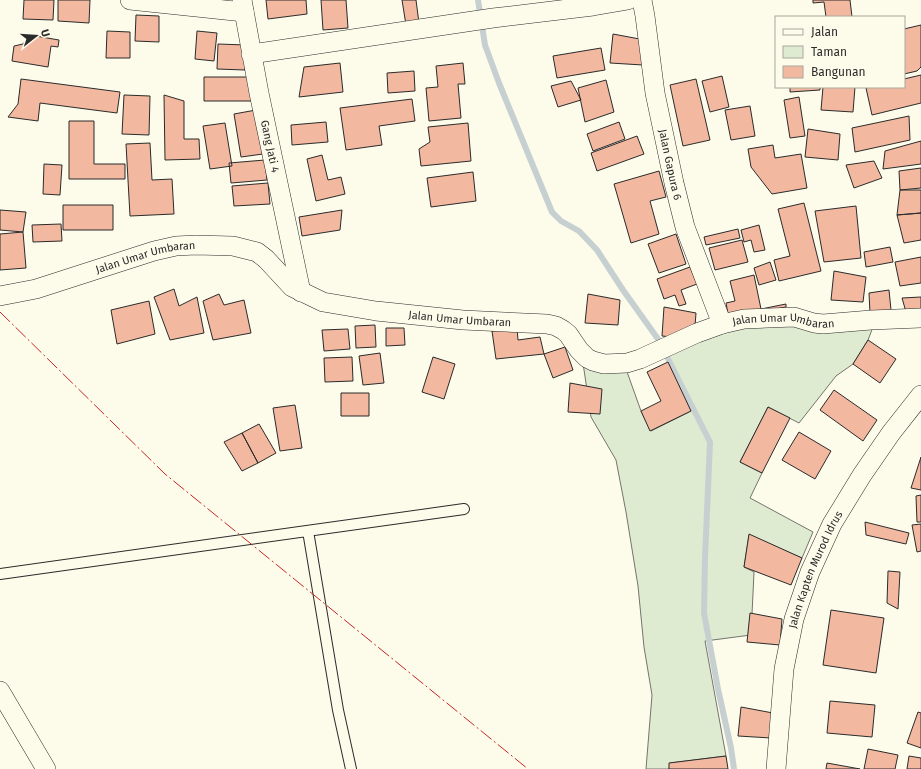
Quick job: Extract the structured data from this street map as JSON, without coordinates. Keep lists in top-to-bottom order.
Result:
{
  "streets": {
    "street": [
      "Gang Jati 4",
      "Jalan Gapura 6",
      "Jalan Umar Umbaran",
      "Jalan Kapten Murod Idrus"
    ]
  },
  "crossings": [
    ["Gang Jati 4", "Jalan Umar Umbaran"],
    ["Jalan Gapura 6", "Jalan Umar Umbaran"]
  ],
  "legend": ["Jalan", "Taman", "Bangunan"],
  "north": "right"
}
